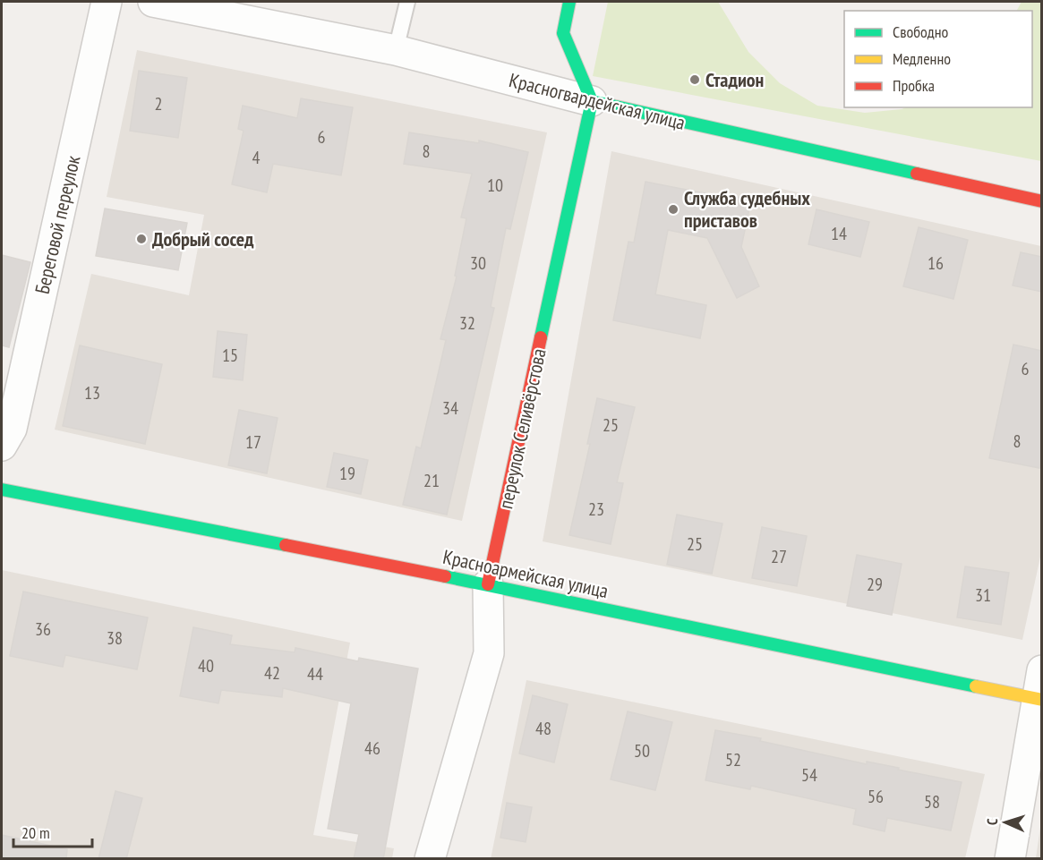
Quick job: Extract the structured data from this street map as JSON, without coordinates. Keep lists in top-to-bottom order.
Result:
{
  "streets": {
    "street": [
      "Красногвардейская улица",
      "Береговой переулок",
      "переулок Селивёрстова",
      "Красноармейская улица"
    ]
  },
  "crossings": [
    ["Красногвардейская улица", "переулок Селивёрстова"],
    ["переулок Селивёрстова", "Красноармейская улица"]
  ],
  "places": ["Стадион", "Служба судебных приставов", "Добрый сосед"],
  "house_numbers": [
    "2",
    "6",
    "8",
    "4",
    "10",
    "14",
    "30",
    "16",
    "32",
    "15",
    "6",
    "13",
    "34",
    "25",
    "8",
    "17",
    "19",
    "21",
    "23",
    "25",
    "27",
    "29",
    "31",
    "36",
    "38",
    "40",
    "42",
    "44",
    "48",
    "46",
    "50",
    "52",
    "54",
    "56",
    "58"
  ],
  "legend": ["Свободно", "Медленно", "Пробка"],
  "scale_bar": "20 m",
  "north": "left"
}
